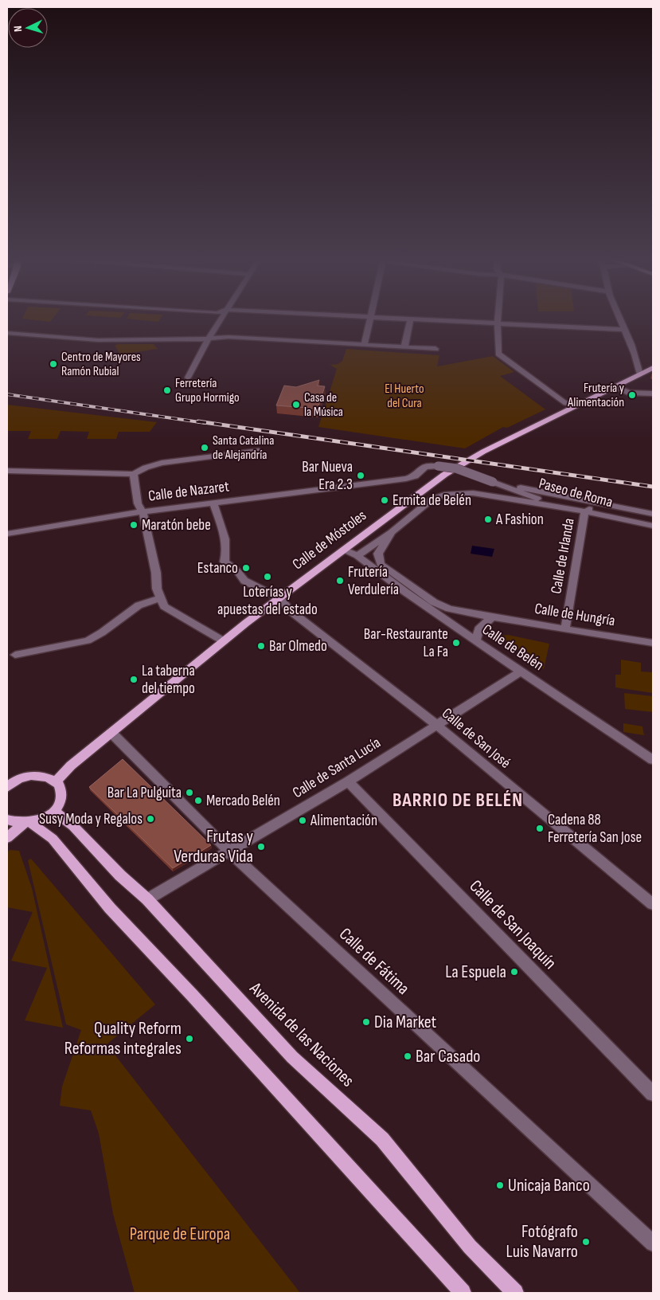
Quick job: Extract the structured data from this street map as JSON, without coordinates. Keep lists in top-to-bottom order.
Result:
{
  "streets": {
    "main road": ["Calle de Móstoles", "Avenida de las Naciones"],
    "street": [
      "Calle de Nazaret",
      "Paseo de Roma",
      "Calle de Irlanda",
      "Calle de Hungría",
      "Calle de Belén",
      "Calle de San José",
      "Calle de Santa Lucía",
      "Calle de San Joaquín",
      "Calle de Fátima"
    ]
  },
  "crossings": [
    ["Calle de Nazaret", "Paseo de Roma"],
    ["Calle de Nazaret", "Calle de San José"],
    ["Paseo de Roma", "Calle de Irlanda"],
    ["Calle de Móstoles", "Calle de Belén"],
    ["Calle de Móstoles", "Calle de San José"],
    ["Calle de Móstoles", "Calle de Fátima"],
    ["Calle de Irlanda", "Calle de Hungría"],
    ["Calle de Belén", "Calle de Santa Lucía"],
    ["Calle de San José", "Calle de Santa Lucía"],
    ["Calle de Santa Lucía", "Calle de San Joaquín"],
    ["Calle de Santa Lucía", "Calle de Fátima"],
    ["Calle de Santa Lucía", "Avenida de las Naciones"]
  ],
  "districts": ["BARRIO DE BELÉN"],
  "parks": ["El Huerto del Cura", "Parque de Europa"],
  "places": [
    "Centro de Mayores Ramón Rubial",
    "Ferretería Grupo Hormigo",
    "Frutería y Alimentación",
    "Casa de la Música",
    "Santa Catalina de Alejandría",
    "Bar Nueva Era 2.3",
    "Ermita de Belén",
    "A Fashion",
    "Maratón bebe",
    "Estanco",
    "Loterías y apuestas del estado",
    "Frutería Verdulería",
    "Bar-Restaurante La Fa",
    "Bar Olmedo",
    "La taberna del tiempo",
    "Bar La Pulguita",
    "Mercado Belén",
    "Susy Moda y Regalos",
    "Alimentación",
    "Cadena 88 Ferretería San Jose",
    "Frutas y Verduras Vida",
    "La Espuela",
    "Dia Market",
    "Quality Reform Reformas integrales",
    "Bar Casado",
    "Unicaja Banco",
    "Fotógrafo Luis Navarro"
  ],
  "north": "left"
}
